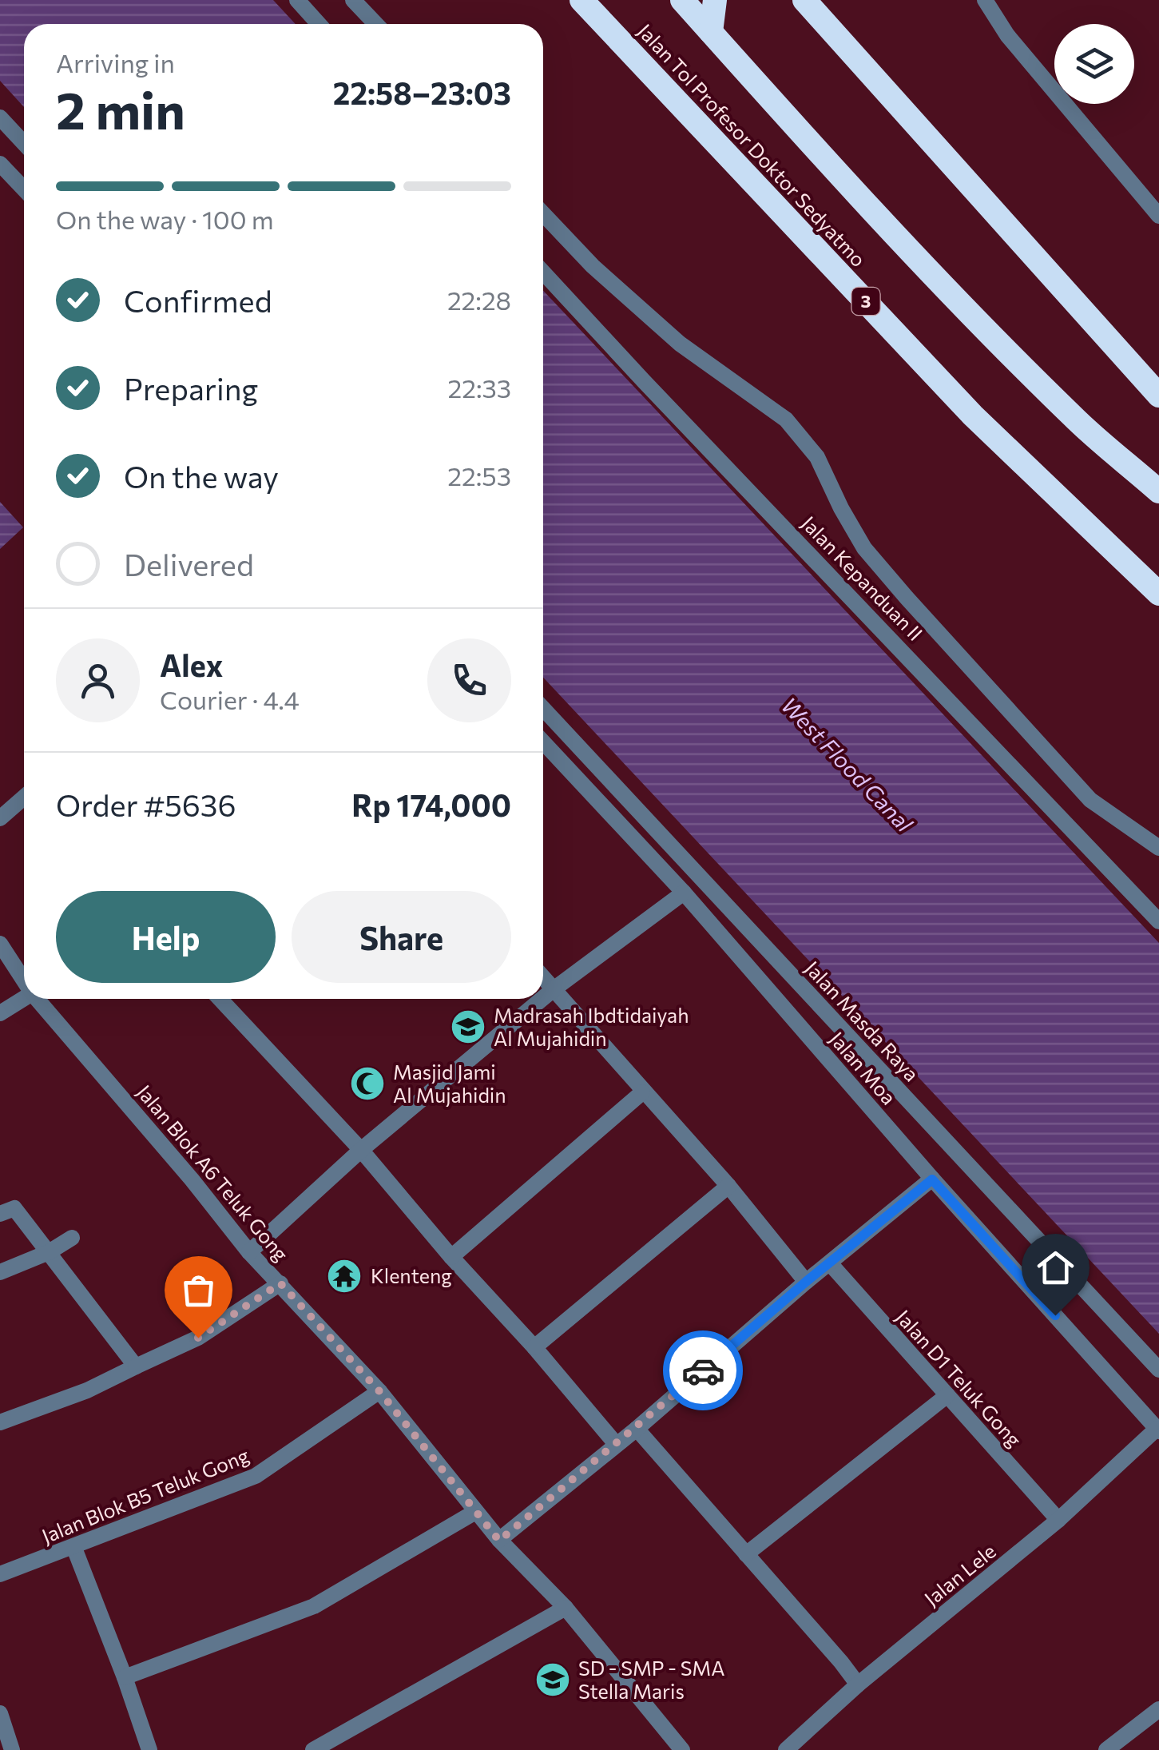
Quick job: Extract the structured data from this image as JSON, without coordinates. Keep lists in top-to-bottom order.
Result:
{
  "streets": {
    "highway": ["Jalan Tol Profesor Doktor Sedyatmo", "3"],
    "street": [
      "Jalan Kepanduan II",
      "Jalan Masda Raya",
      "Jalan Moa",
      "Jalan Blok A6 Teluk Gong",
      "Jalan D1 Teluk Gong",
      "Jalan Blok B5 Teluk Gong",
      "Jalan Lele"
    ]
  },
  "crossings": [
    ["Jalan Moa", "Jalan Lele"],
    ["Jalan Blok A6 Teluk Gong", "Jalan Blok B5 Teluk Gong"],
    ["Jalan D1 Teluk Gong", "Jalan Lele"]
  ],
  "water": ["West Flood Canal"],
  "places": {
    "school or university": ["Madrasah Ibdtidaiyah Al Mujahidin", "SD - SMP - SMA Stella Maris"],
    "mosque": ["Masjid Jami Al Mujahidin"],
    "temple": ["Klenteng"]
  },
  "page": {
    "heading": ["2 min", "Arriving in", "22:58–23:03"],
    "panel": [
      "Alex",
      "Courier · 4.4",
      "Order #5636",
      "Rp 174,000"
    ],
    "bar": "On the way · 100 m",
    "list": [
      ["Confirmed", "22:28"],
      ["Preparing", "22:33"],
      ["On the way", "22:53"],
      "Delivered"
    ],
    "buttons": ["Help", "Share"]
  }
}
